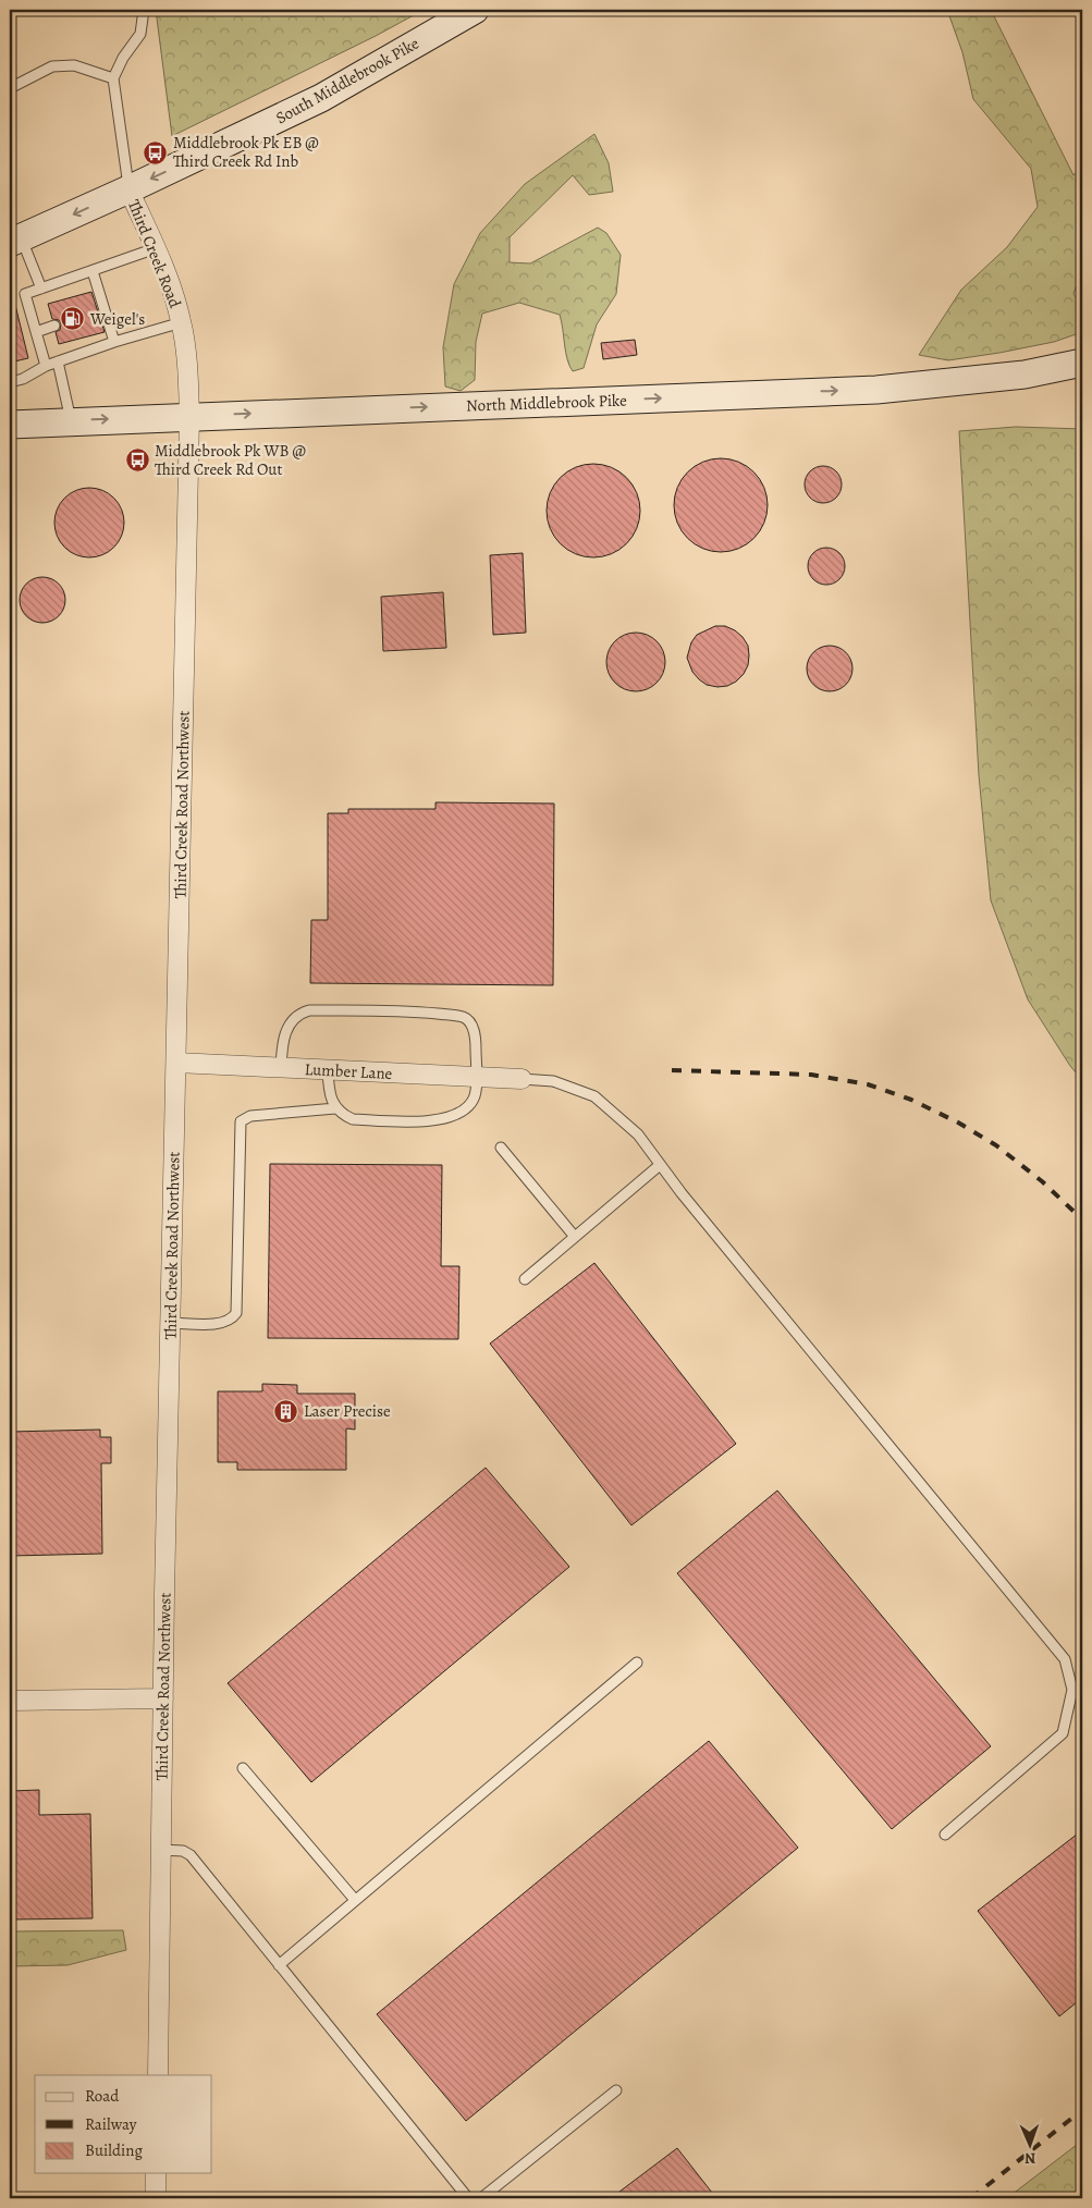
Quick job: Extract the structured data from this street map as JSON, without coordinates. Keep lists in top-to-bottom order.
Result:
{
  "streets": {
    "main road": ["South Middlebrook Pike", "North Middlebrook Pike"],
    "street": ["Third Creek Road", "Third Creek Road Northwest", "Lumber Lane"]
  },
  "crossings": [
    ["South Middlebrook Pike", "Third Creek Road"],
    ["Third Creek Road", "North Middlebrook Pike"],
    ["Third Creek Road", "Third Creek Road Northwest"],
    ["North Middlebrook Pike", "Third Creek Road Northwest"],
    ["Third Creek Road Northwest", "Lumber Lane"]
  ],
  "one_way": ["South Middlebrook Pike", "North Middlebrook Pike"],
  "places": {
    "bus stop": ["Middlebrook Pk EB @ Third Creek Rd Inb", "Middlebrook Pk WB @ Third Creek Rd Out"],
    "fuel station": ["Weigel's"],
    "building": ["Laser Precise"]
  },
  "legend": ["Road", "Railway", "Building"],
  "north": "bottom"
}
